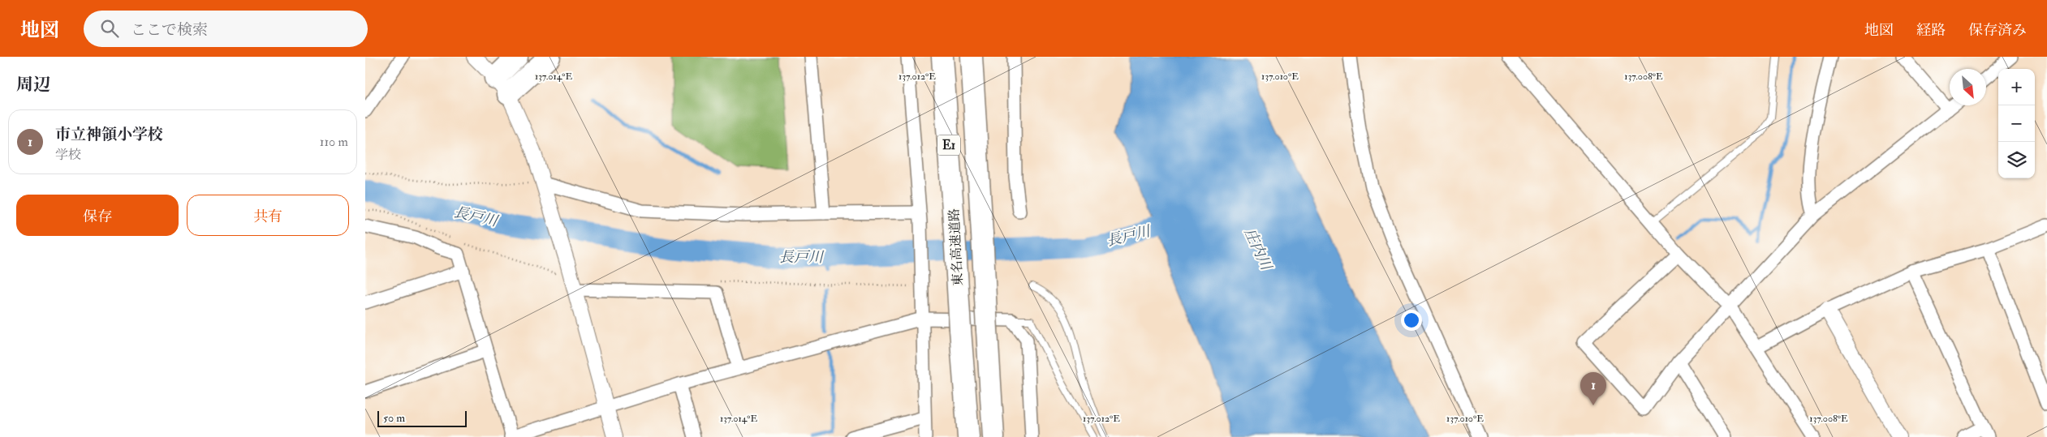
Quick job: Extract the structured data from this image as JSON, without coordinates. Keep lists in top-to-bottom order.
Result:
{
  "streets": {
    "highway": ["E1", "東名高速道路"]
  },
  "water": ["長戸川", "庄内川"],
  "scale_bar": "50 m",
  "north": "bottom right",
  "page": {
    "header": "地図",
    "search": "ここで検索",
    "nav": ["地図", "経路", "保存済み"],
    "heading": "周辺",
    "map_buttons": ["+", "−"],
    "list": [
      {
        "mark": "1",
        "name": "市立神領小学校",
        "note": "学校",
        "value": "110 m"
      }
    ],
    "buttons": ["保存", "共有"],
    "pins": "1",
    "scale": "50 m"
  },
  "coordinates": [
    "137.014°E",
    "137.012°E",
    "137.010°E",
    "137.008°E"
  ]
}
